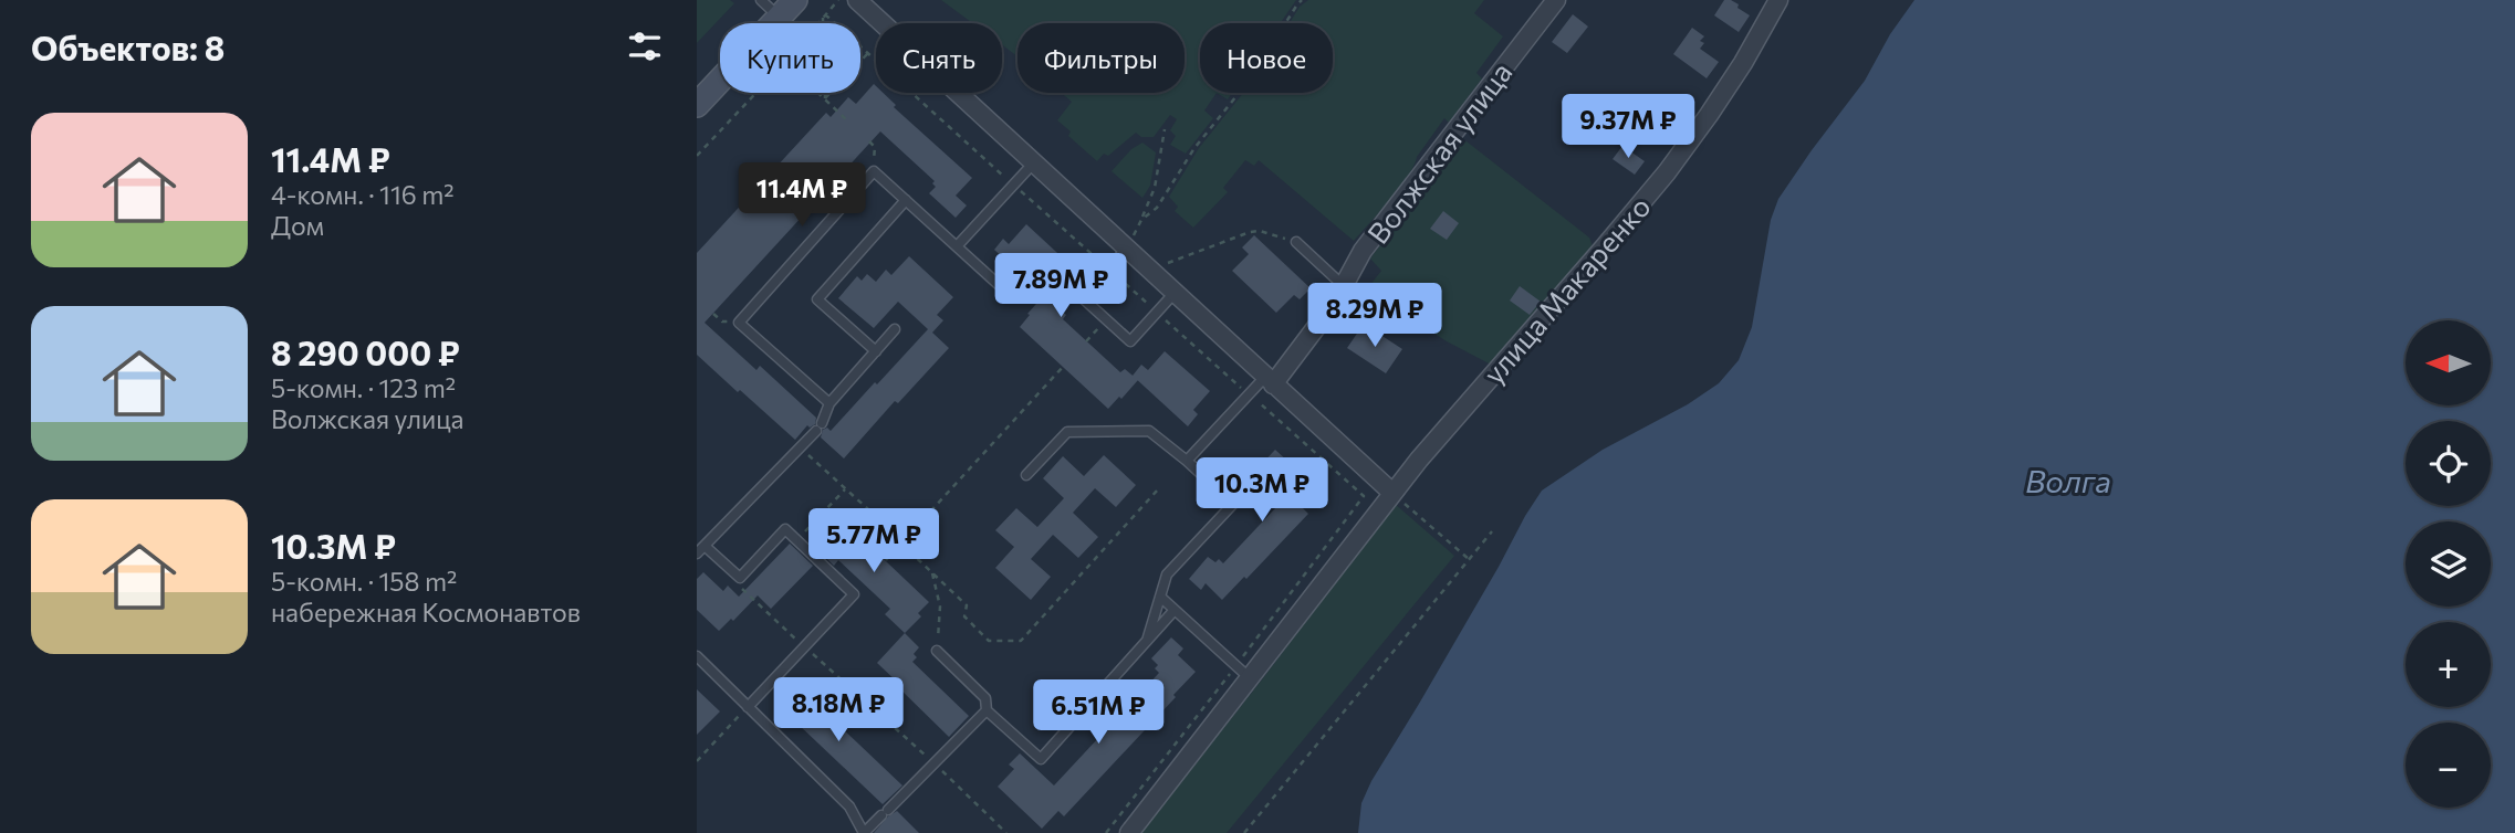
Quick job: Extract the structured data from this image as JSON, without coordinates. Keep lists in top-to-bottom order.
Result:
{
  "streets": {
    "street": ["Волжская улица", "улица Макаренко"]
  },
  "water": ["Волга"],
  "north": "left",
  "page": {
    "heading": "Объектов: 8",
    "chip": [
      "Купить",
      "Снять",
      "Фильтры",
      "Новое"
    ],
    "list": [
      {
        "name": "11.4M ₽",
        "note": "4-комн. · 116 m² · Дом"
      },
      {
        "name": "8 290 000 ₽",
        "note": "5-комн. · 123 m² · Волжская улица"
      },
      {
        "name": "10.3M ₽",
        "note": "5-комн. · 158 m² · набережная Космонавтов"
      }
    ],
    "price": [
      "9.37M ₽",
      "11.4M ₽",
      "7.89M ₽",
      "8.29M ₽",
      "10.3M ₽",
      "5.77M ₽",
      "8.18M ₽",
      "6.51M ₽"
    ],
    "map_buttons": ["+", "−"]
  }
}
